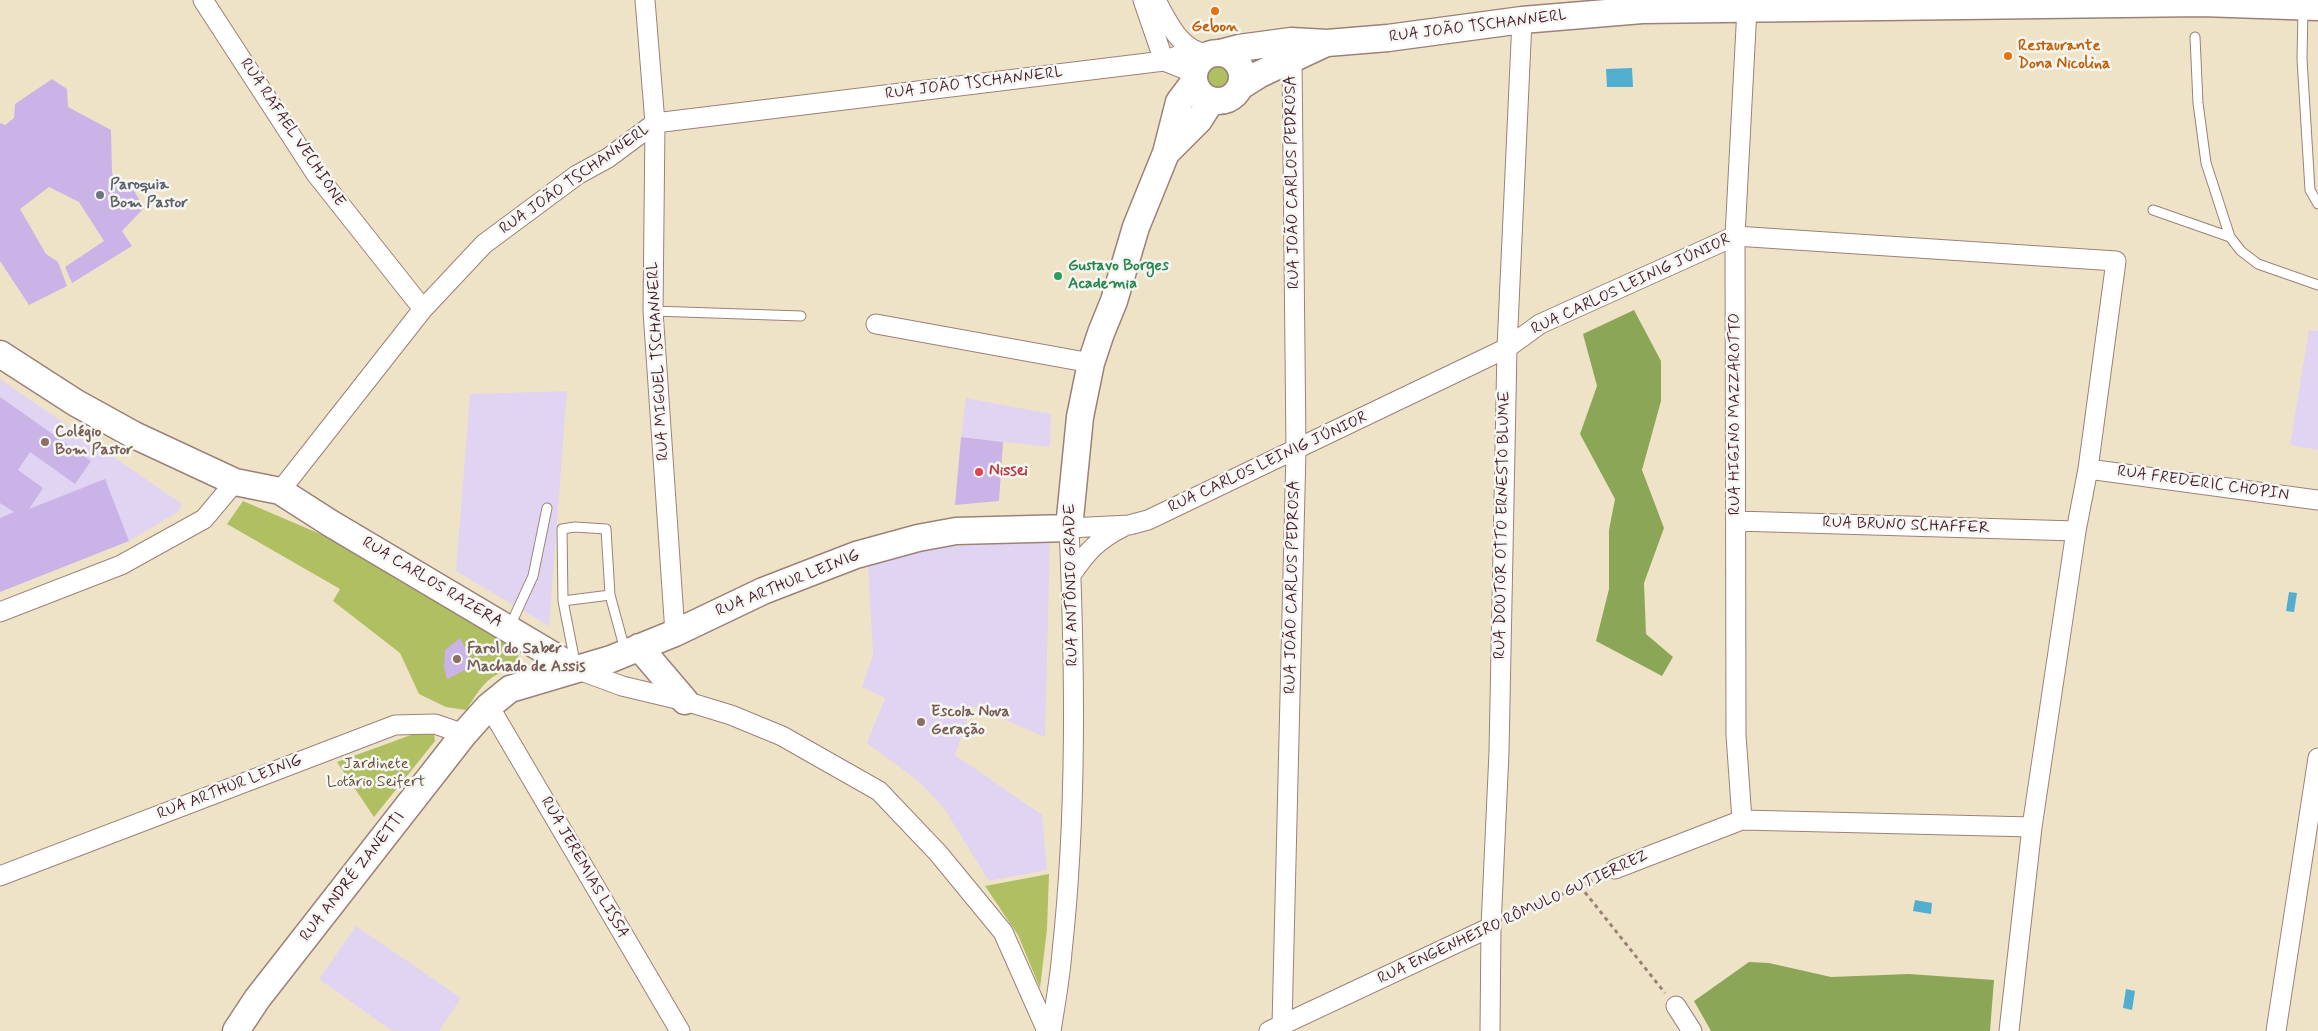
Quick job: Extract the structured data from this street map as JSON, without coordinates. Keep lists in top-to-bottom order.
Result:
{
  "streets": {
    "main road": [
      "RUA JOÃO TSCHANNERL",
      "RUA CARLOS RAZERA",
      "RUA ARTHUR LEINIG",
      "RUA ANTÔNIO GRADE",
      "RUA ANDRÉ ZANETTI"
    ],
    "street": [
      "RUA RAFAEL VECHIONE",
      "RUA JOÃO CARLOS PEDROSA",
      "RUA CARLOS LEINIG JÚNIOR",
      "RUA MIGUEL TSCHANNERL",
      "RUA HIGINO MAZZAROTTO",
      "RUA FREDERIC CHOPIN",
      "RUA DOUTOR OTTO ERNESTO BLUME",
      "RUA BRUNO SCHAFFER",
      "RUA JEREMIAS LISSA",
      "RUA ENGENHEIRO RÔMULO GUTIERREZ"
    ]
  },
  "crossings": [
    ["RUA JOÃO TSCHANNERL", "RUA RAFAEL VECHIONE"],
    ["RUA JOÃO TSCHANNERL", "RUA JOÃO CARLOS PEDROSA"],
    ["RUA JOÃO TSCHANNERL", "RUA MIGUEL TSCHANNERL"],
    ["RUA JOÃO TSCHANNERL", "RUA HIGINO MAZZAROTTO"],
    ["RUA JOÃO TSCHANNERL", "RUA DOUTOR OTTO ERNESTO BLUME"],
    ["RUA JOÃO TSCHANNERL", "RUA CARLOS RAZERA"],
    ["RUA JOÃO TSCHANNERL", "RUA ANTÔNIO GRADE"],
    ["RUA JOÃO CARLOS PEDROSA", "RUA CARLOS LEINIG JÚNIOR"],
    ["RUA JOÃO CARLOS PEDROSA", "RUA ENGENHEIRO RÔMULO GUTIERREZ"],
    ["RUA CARLOS LEINIG JÚNIOR", "RUA HIGINO MAZZAROTTO"],
    ["RUA CARLOS LEINIG JÚNIOR", "RUA FREDERIC CHOPIN"],
    ["RUA CARLOS LEINIG JÚNIOR", "RUA DOUTOR OTTO ERNESTO BLUME"],
    ["RUA CARLOS LEINIG JÚNIOR", "RUA ARTHUR LEINIG"],
    ["RUA CARLOS LEINIG JÚNIOR", "RUA ANTÔNIO GRADE"],
    ["RUA MIGUEL TSCHANNERL", "RUA ARTHUR LEINIG"],
    ["RUA HIGINO MAZZAROTTO", "RUA BRUNO SCHAFFER"],
    ["RUA HIGINO MAZZAROTTO", "RUA ENGENHEIRO RÔMULO GUTIERREZ"],
    ["RUA DOUTOR OTTO ERNESTO BLUME", "RUA ENGENHEIRO RÔMULO GUTIERREZ"],
    ["RUA CARLOS RAZERA", "RUA ARTHUR LEINIG"],
    ["RUA CARLOS RAZERA", "RUA ANDRÉ ZANETTI"],
    ["RUA ARTHUR LEINIG", "RUA ANTÔNIO GRADE"],
    ["RUA ARTHUR LEINIG", "RUA ANDRÉ ZANETTI"],
    ["RUA JEREMIAS LISSA", "RUA ANDRÉ ZANETTI"]
  ],
  "parks": ["Jardinete Lotário Seifert"],
  "places": [
    "Gebon",
    "Restaurante Dona Nicolina",
    "Paroquia Bom Pastor",
    "Gustavo Borges Academia",
    "Colégio Bom Pastor",
    "Nissei",
    "Farol do Saber Machado de Assis",
    "Escola Nova Geração"
  ]
}
